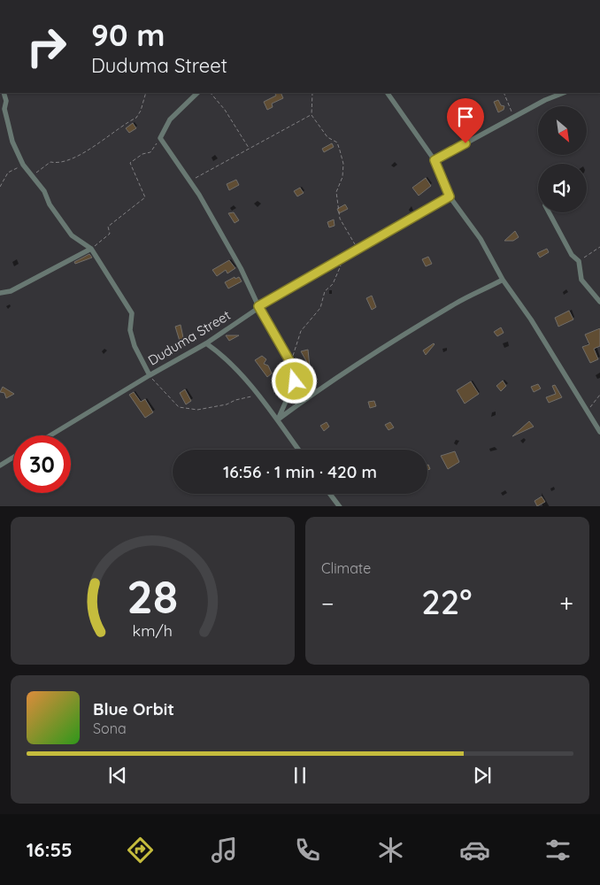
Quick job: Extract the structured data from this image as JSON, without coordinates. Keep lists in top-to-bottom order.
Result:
{
  "streets": {
    "street": ["Duduma Street"]
  },
  "north": "bottom right",
  "page": {
    "turn": ["90 m", "Duduma Street"],
    "limit": "30",
    "trip": "16:56 · 1 min · 420 m",
    "tile": "Climate",
    "heat": ["−", "22°", "+"],
    "song": ["Blue Orbit", "Sona"],
    "tabs": "16:55",
    "gauge": ["28", "km/h"]
  }
}
